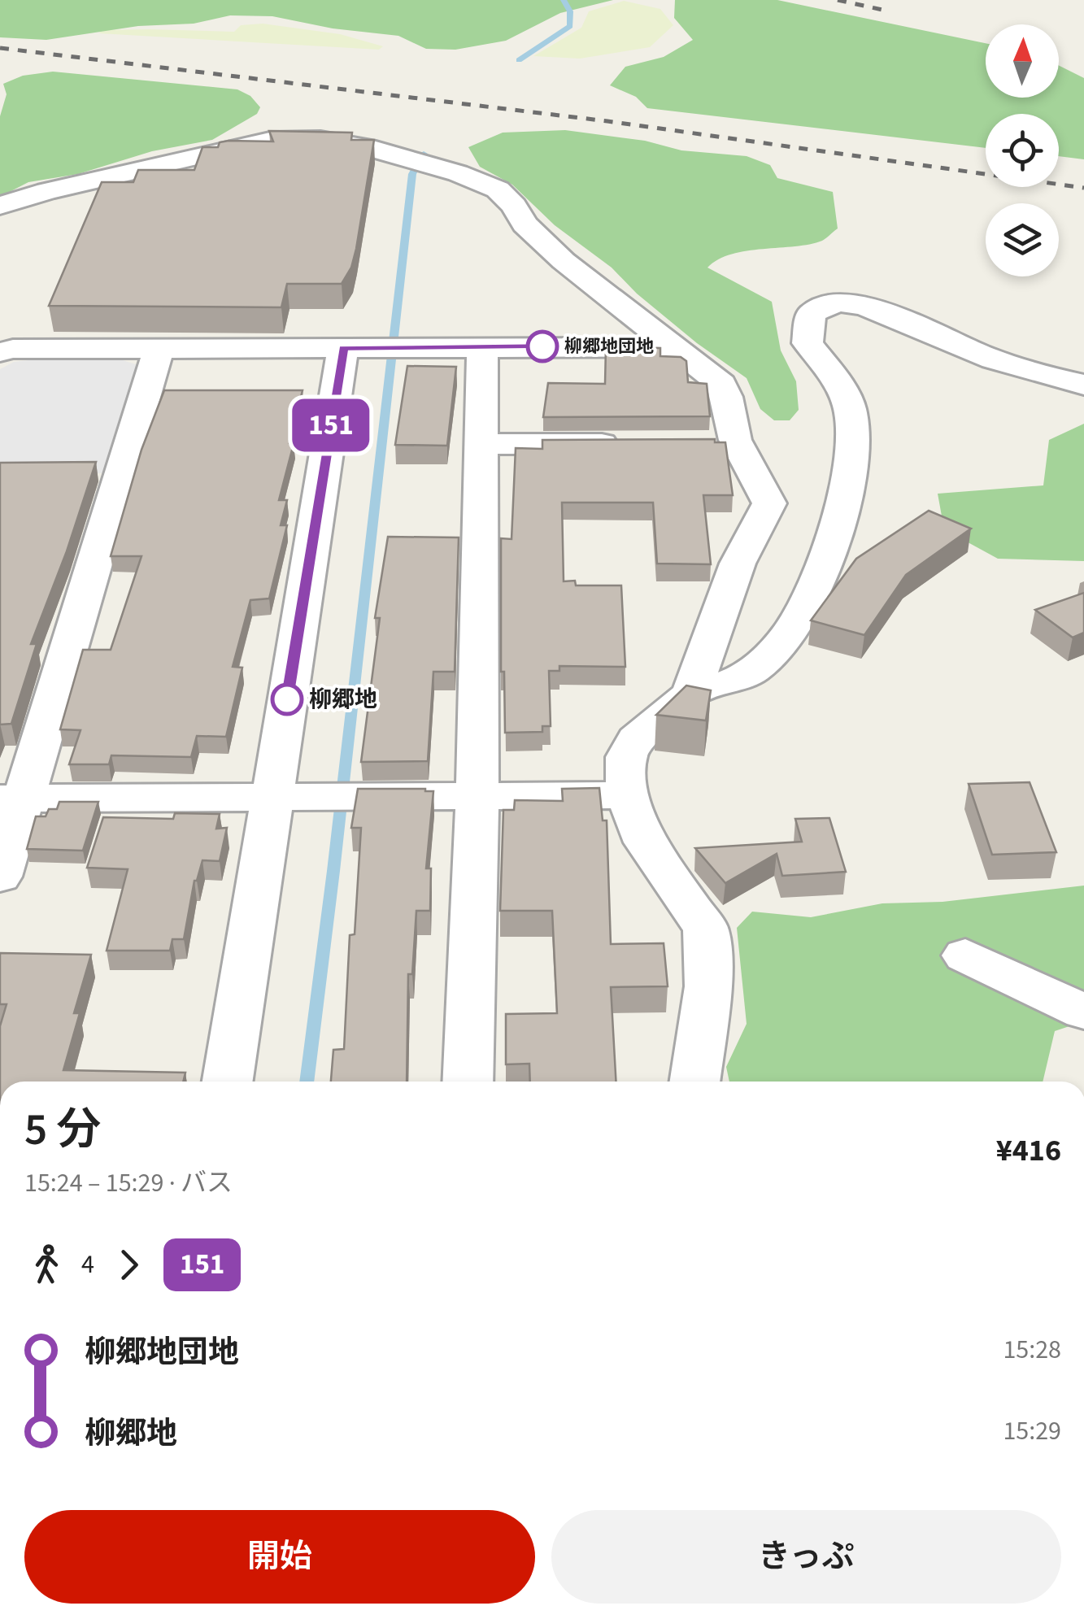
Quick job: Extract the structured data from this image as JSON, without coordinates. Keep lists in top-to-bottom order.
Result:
{
  "places": ["柳郷地団地", "柳郷地"],
  "lines": ["bus line 151"],
  "north": "top",
  "page": {
    "on_map": "151",
    "heading": ["5 分", "15:24 – 15:29 · バス", "¥416"],
    "legs": ["4", "151"],
    "list": [
      {
        "name": "柳郷地団地",
        "value": "15:28"
      },
      {
        "name": "柳郷地",
        "value": "15:29"
      }
    ],
    "buttons": ["開始", "きっぷ"]
  }
}
